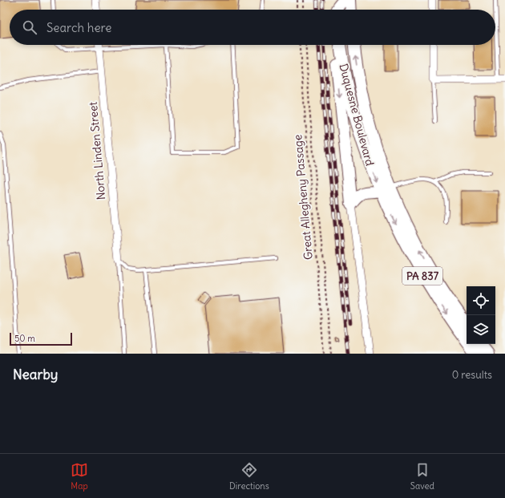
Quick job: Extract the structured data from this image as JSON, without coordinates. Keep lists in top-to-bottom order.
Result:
{
  "streets": {
    "main road": ["Duquesne Boulevard", "PA 837"],
    "street": ["North Linden Street"],
    "path": ["Great Allegheny Passage"]
  },
  "scale_bar": "50 m",
  "page": {
    "search": "Search here",
    "scale": "50 m",
    "heading": ["Nearby", "0 results"],
    "nav": ["Map", "Directions", "Saved"]
  }
}
